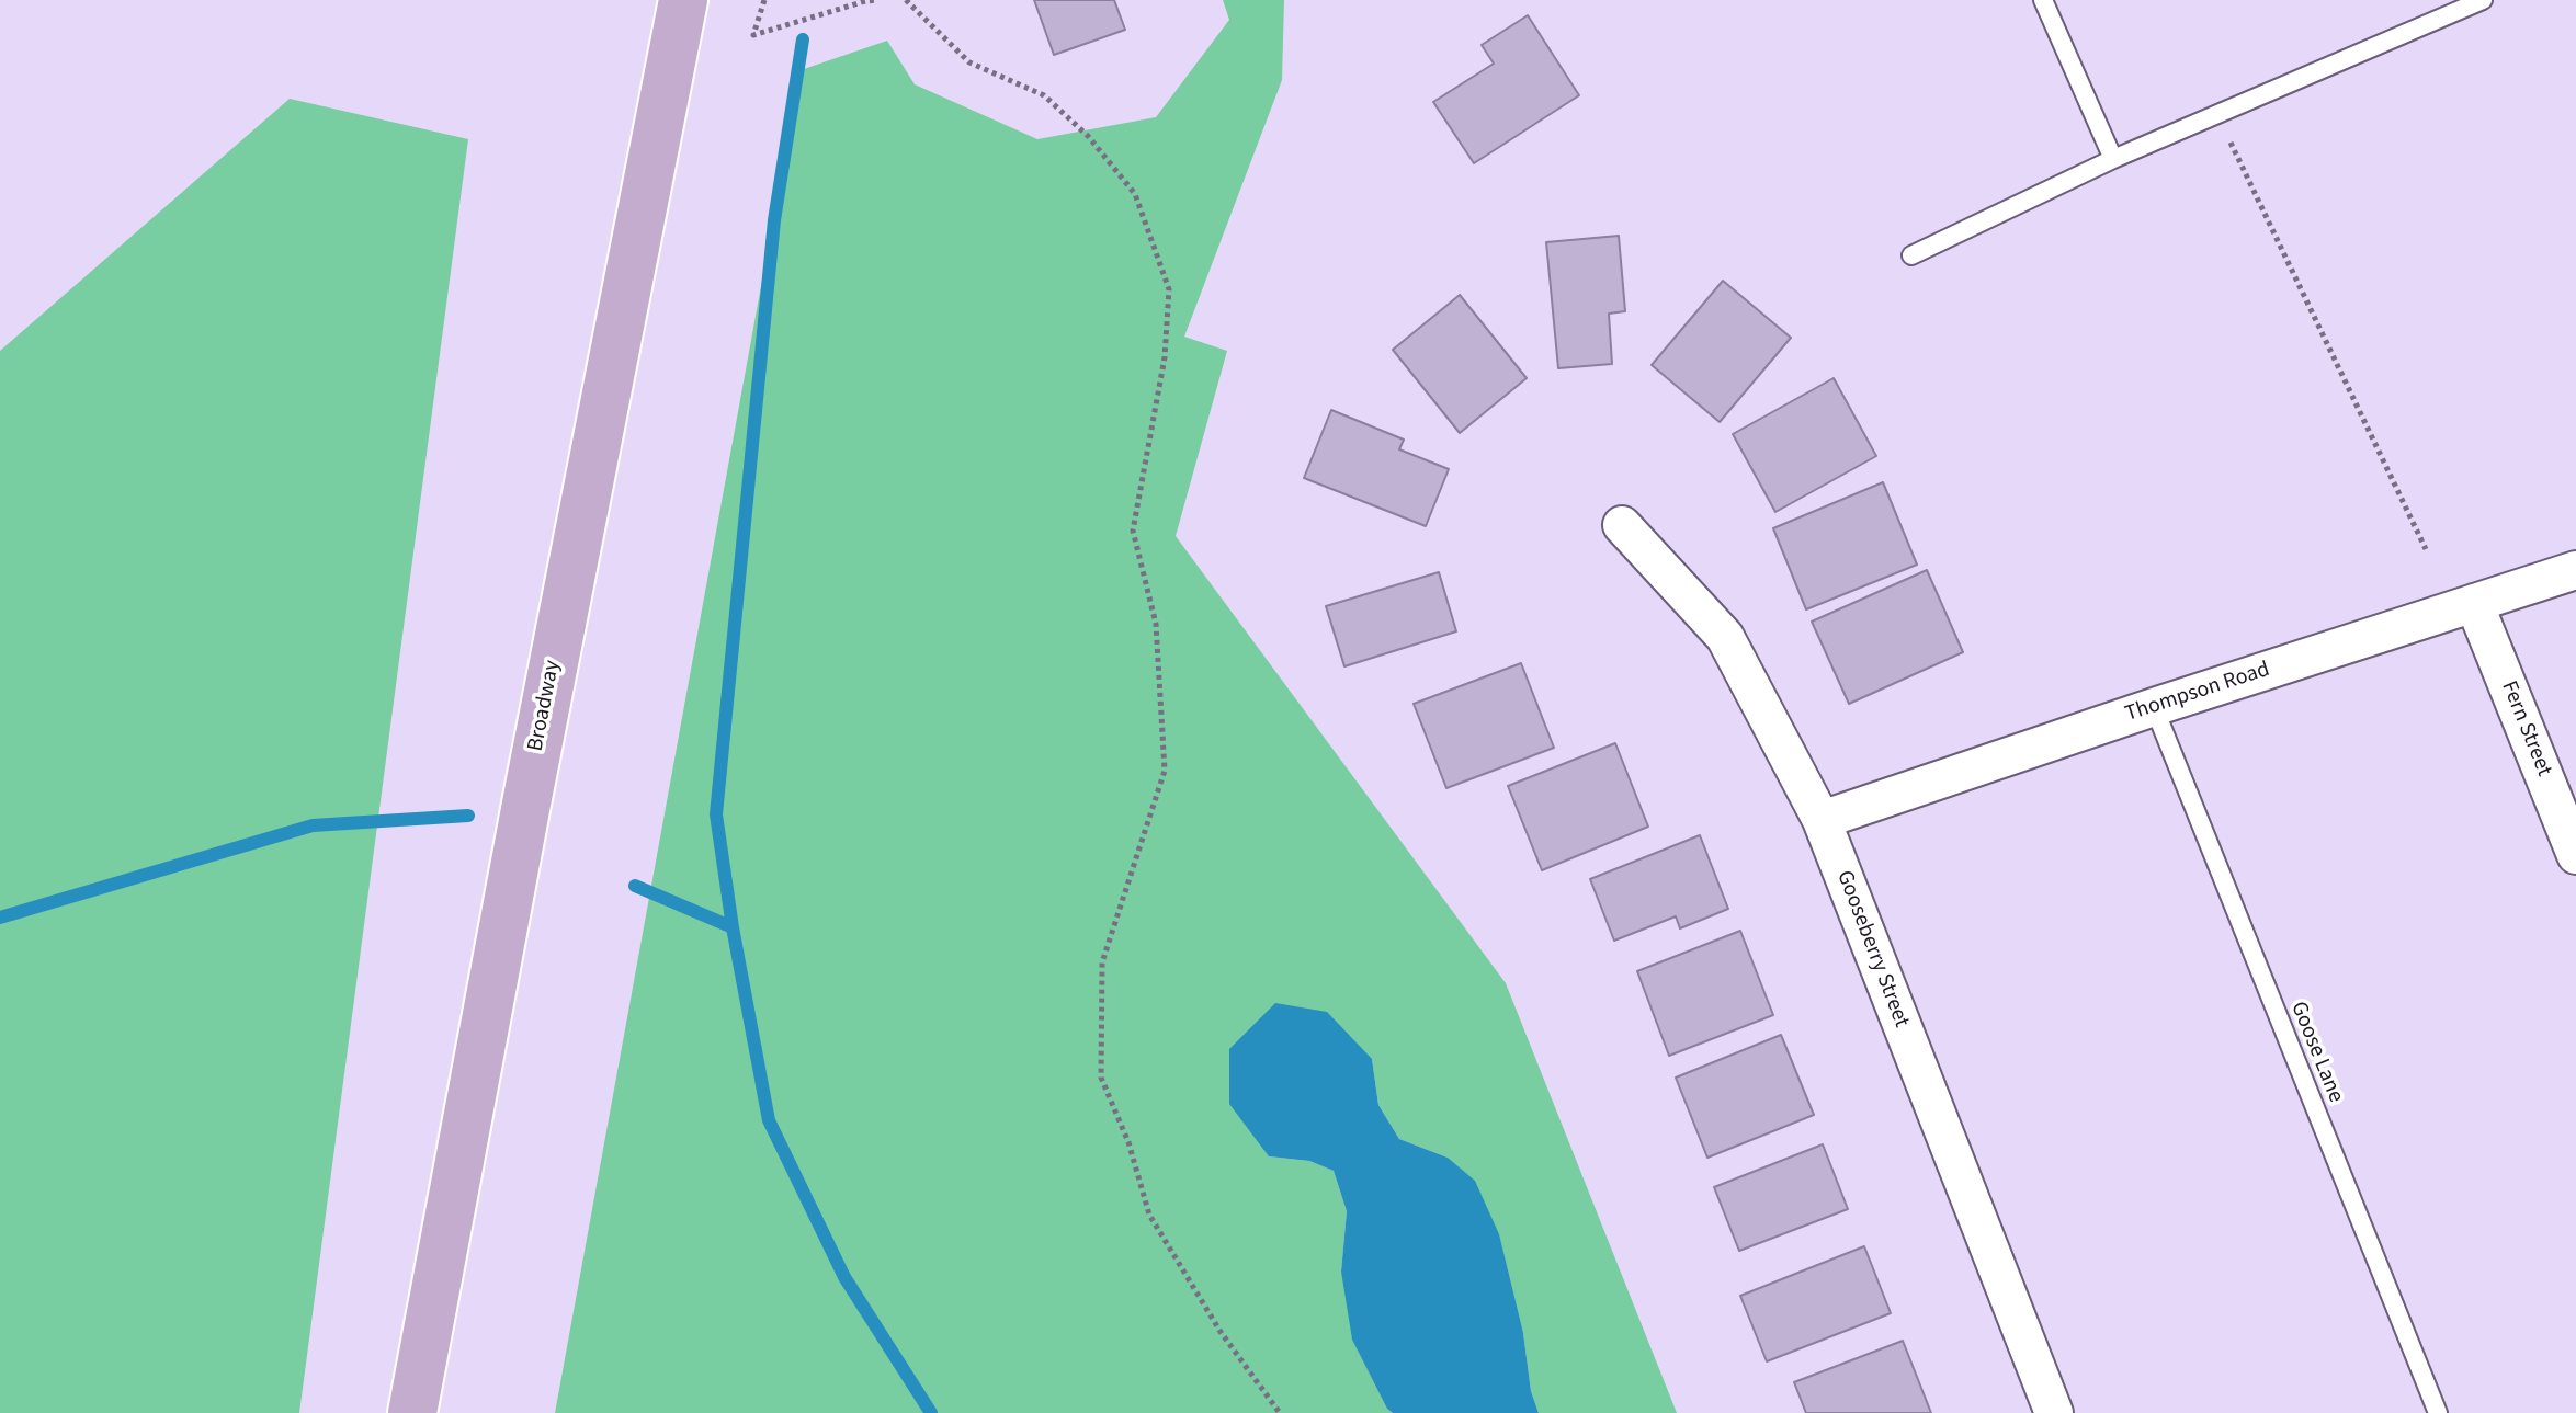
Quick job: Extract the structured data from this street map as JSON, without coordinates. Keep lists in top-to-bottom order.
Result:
{
  "streets": {
    "main road": ["Broadway"],
    "street": ["Thompson Road", "Fern Street", "Gooseberry Street"],
    "lane": ["Goose Lane"]
  },
  "crossings": [
    ["Thompson Road", "Fern Street"],
    ["Thompson Road", "Gooseberry Street"],
    ["Thompson Road", "Goose Lane"]
  ]
}
